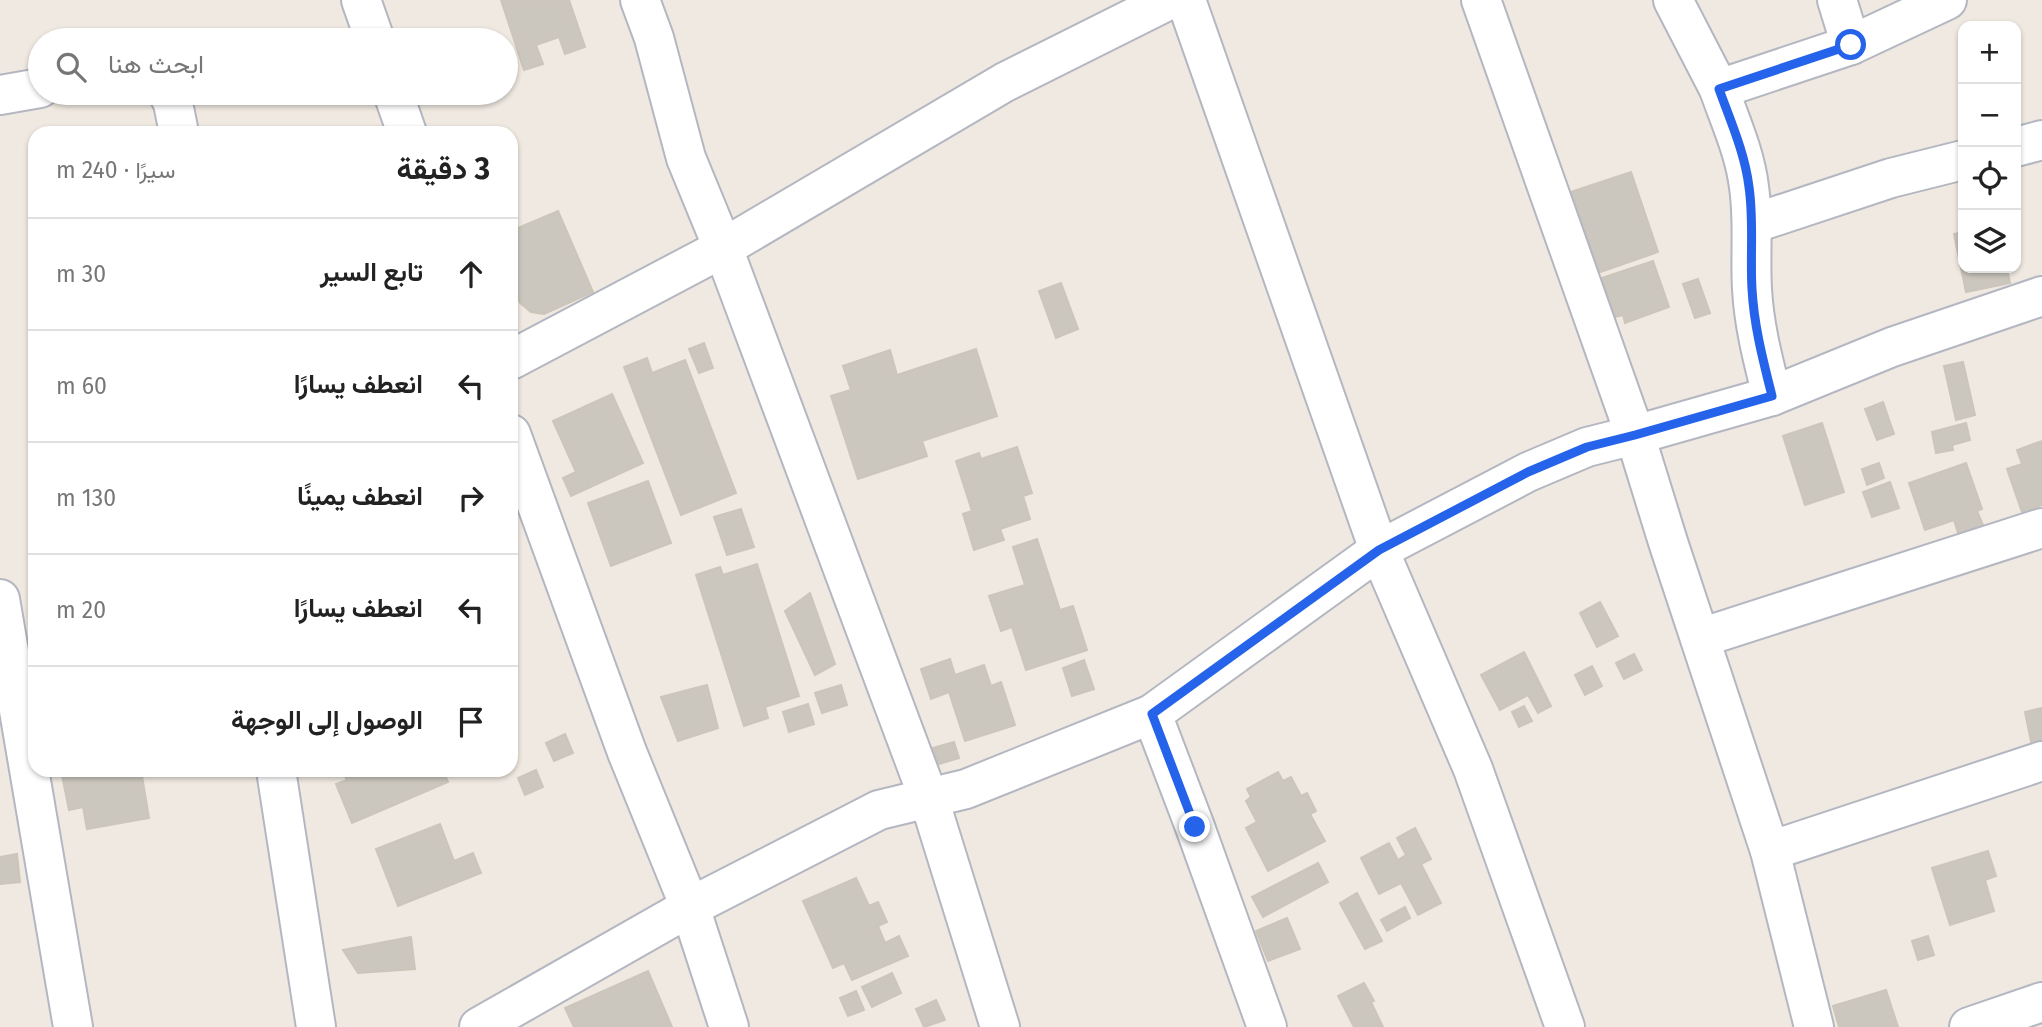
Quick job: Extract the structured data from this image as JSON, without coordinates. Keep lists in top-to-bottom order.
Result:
{
  "page": {
    "map_buttons": ["+", "−"],
    "search": "ابحث هنا",
    "heading": ["3 دقيقة", "سيرًا · 240 m"],
    "list": [
      ["تابع السير", "30 m"],
      ["انعطف يسارًا", "60 m"],
      ["انعطف يمينًا", "130 m"],
      ["انعطف يسارًا", "20 m"],
      "الوصول إلى الوجهة"
    ]
  }
}
